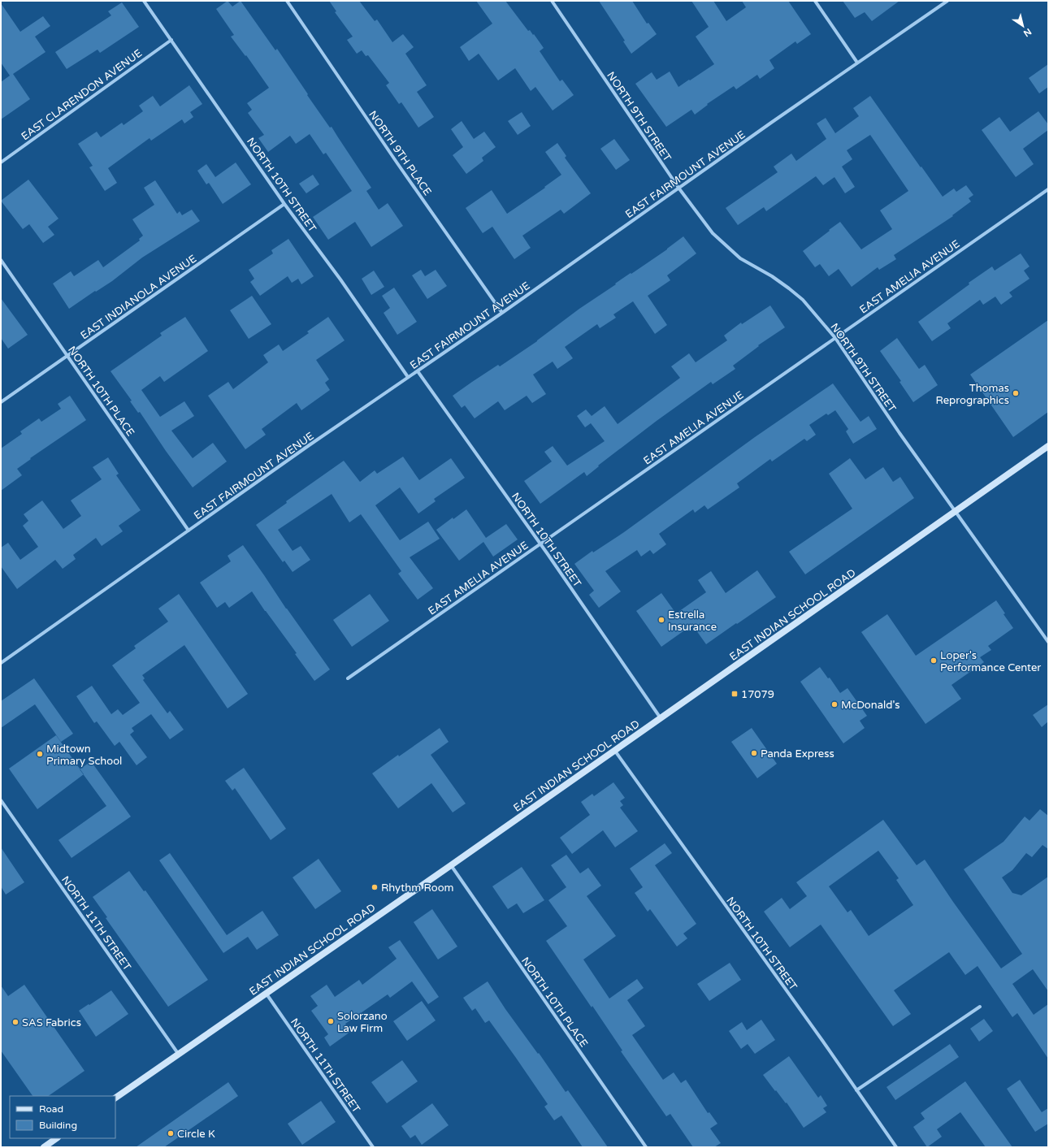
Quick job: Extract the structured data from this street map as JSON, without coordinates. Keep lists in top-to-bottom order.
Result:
{
  "streets": {
    "main road": ["EAST INDIAN SCHOOL ROAD"],
    "street": [
      "EAST CLARENDON AVENUE",
      "NORTH 9TH STREET",
      "NORTH 9TH PLACE",
      "EAST FAIRMOUNT AVENUE",
      "NORTH 10TH STREET",
      "EAST AMELIA AVENUE",
      "EAST INDIANOLA AVENUE",
      "NORTH 10TH PLACE",
      "NORTH 11TH STREET"
    ]
  },
  "crossings": [
    ["EAST CLARENDON AVENUE", "NORTH 10TH STREET"],
    ["NORTH 9TH STREET", "EAST FAIRMOUNT AVENUE"],
    ["NORTH 9TH STREET", "EAST AMELIA AVENUE"],
    ["NORTH 9TH STREET", "EAST INDIAN SCHOOL ROAD"],
    ["NORTH 9TH PLACE", "EAST FAIRMOUNT AVENUE"],
    ["EAST FAIRMOUNT AVENUE", "NORTH 10TH STREET"],
    ["EAST FAIRMOUNT AVENUE", "NORTH 10TH PLACE"],
    ["NORTH 10TH STREET", "EAST AMELIA AVENUE"],
    ["NORTH 10TH STREET", "EAST INDIANOLA AVENUE"],
    ["NORTH 10TH STREET", "EAST INDIAN SCHOOL ROAD"],
    ["EAST INDIANOLA AVENUE", "NORTH 10TH PLACE"],
    ["NORTH 10TH PLACE", "EAST INDIAN SCHOOL ROAD"],
    ["EAST INDIAN SCHOOL ROAD", "NORTH 11TH STREET"]
  ],
  "places": {
    "other": [
      "Thomas Reprographics",
      "Estrella Insurance",
      "Loper's Performance Center",
      "McDonald's",
      "Panda Express",
      "Midtown Primary School",
      "Rhythm Room",
      "Solorzano Law Firm",
      "SAS Fabrics",
      "Circle K"
    ],
    "transit": ["17079"]
  },
  "legend": ["Road", "Building"],
  "north": "bottom right"
}
